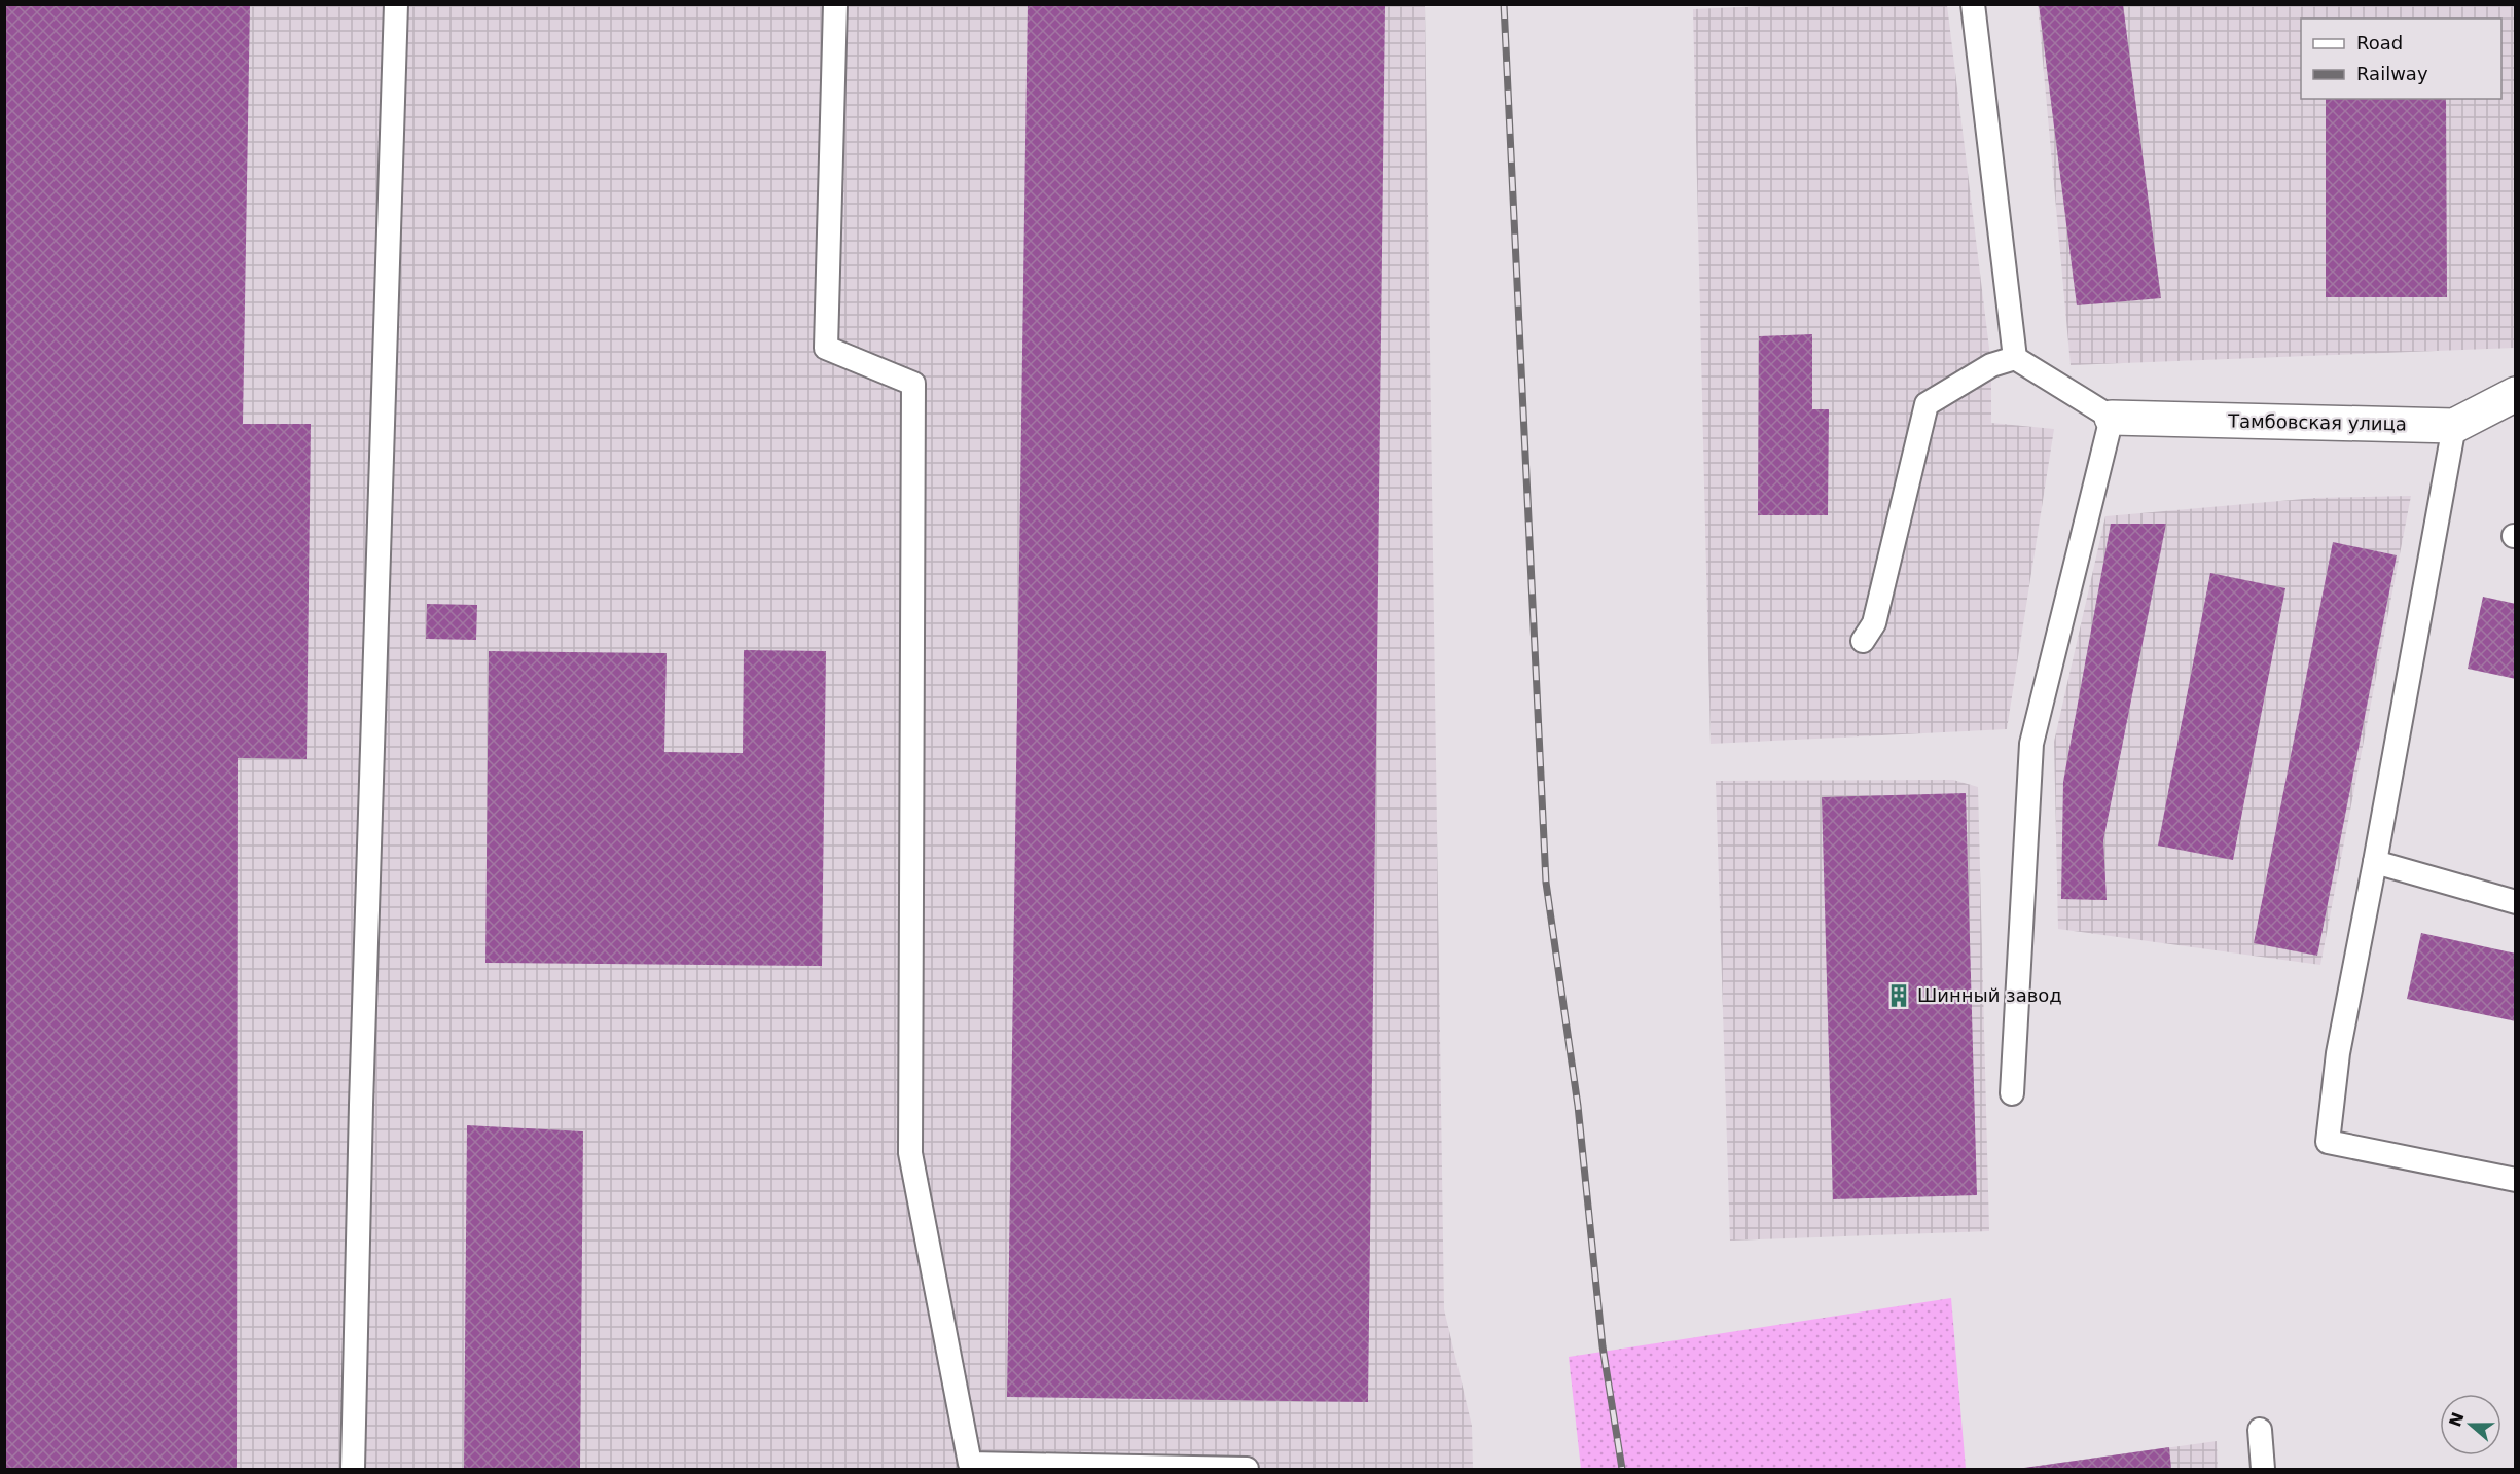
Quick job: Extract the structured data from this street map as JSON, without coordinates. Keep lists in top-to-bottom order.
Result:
{
  "streets": {
    "street": ["Тамбовская улица"]
  },
  "places": {
    "building": ["Шинный завод"]
  },
  "legend": ["Road", "Railway"],
  "north": "left"
}
